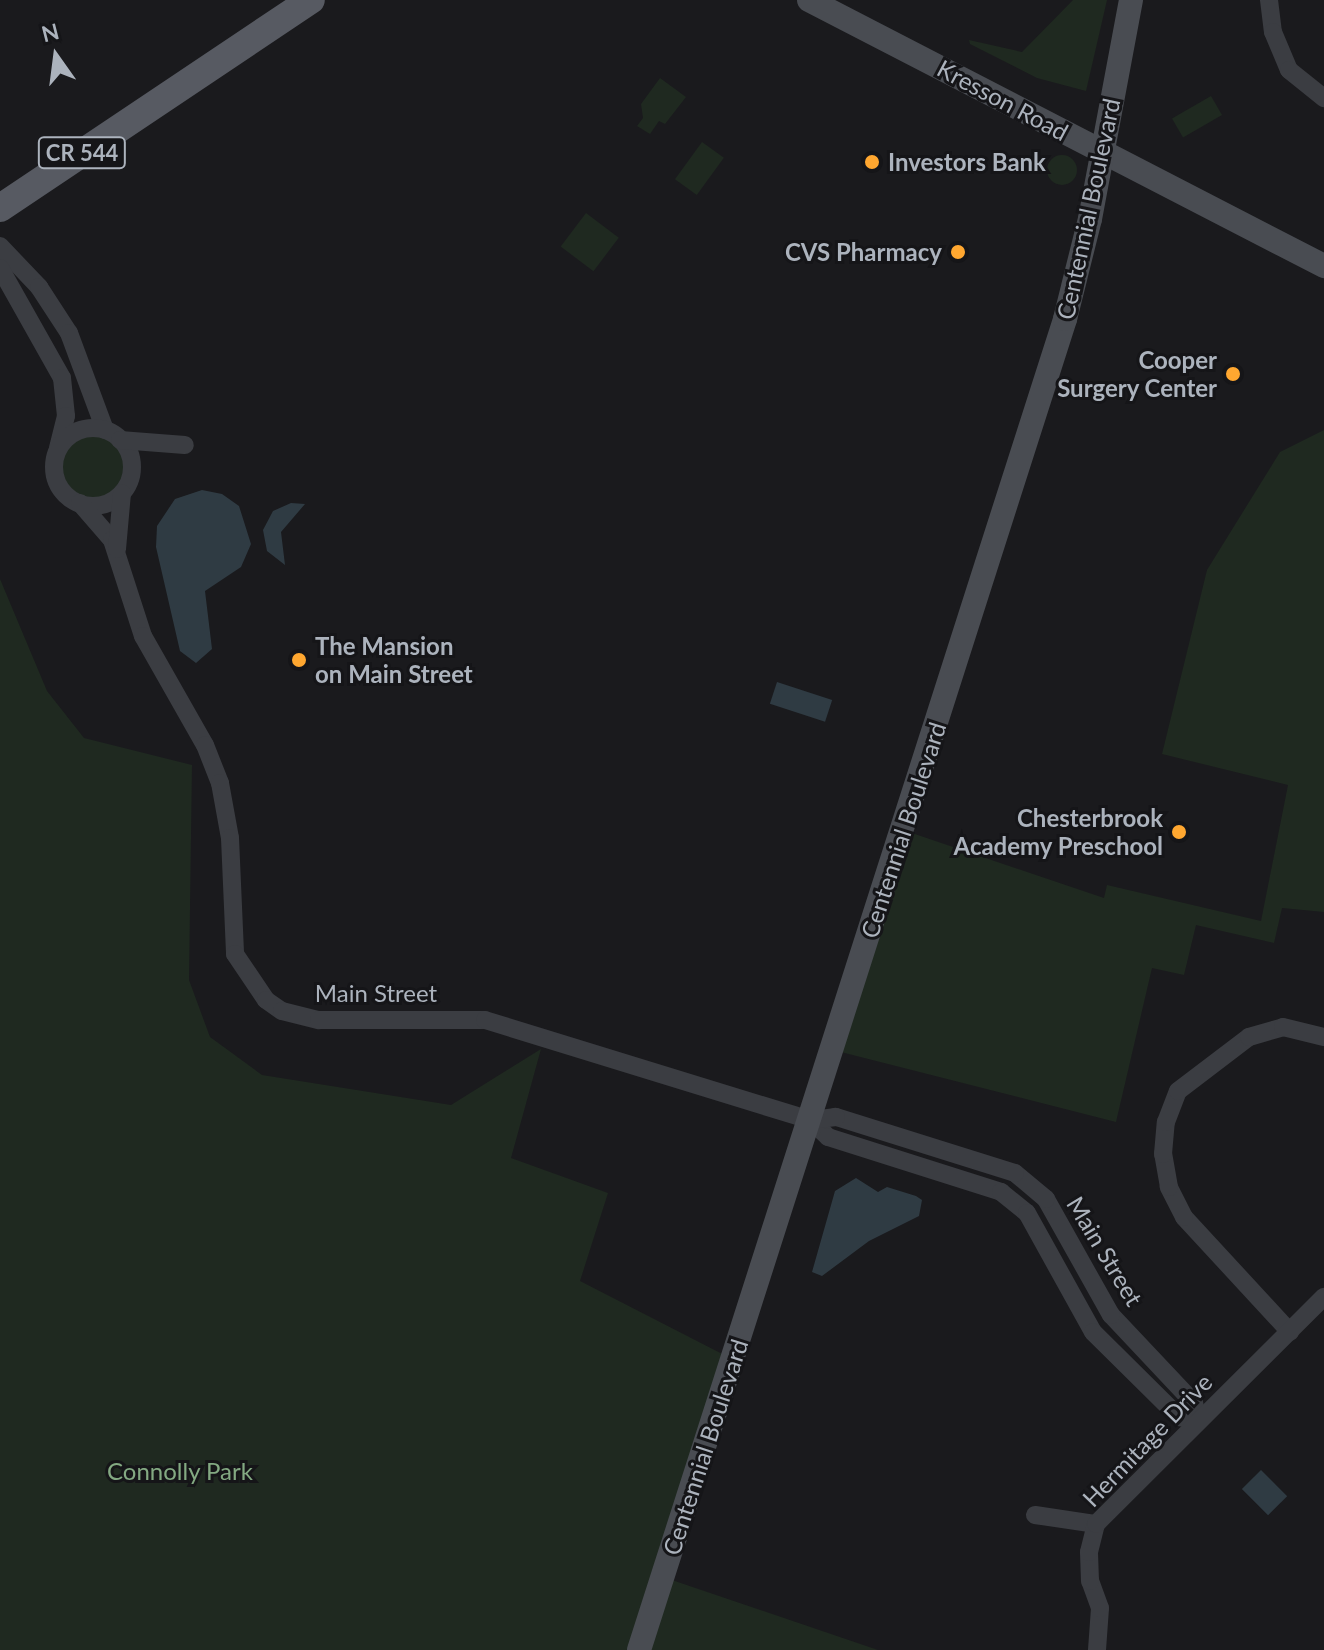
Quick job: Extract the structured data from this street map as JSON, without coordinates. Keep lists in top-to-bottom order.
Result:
{
  "streets": {
    "main road": ["Kresson Road", "CR 544", "Centennial Boulevard"],
    "street": ["Main Street", "Hermitage Drive"]
  },
  "crossings": [
    ["Kresson Road", "Centennial Boulevard"],
    ["Centennial Boulevard", "Main Street"],
    ["Main Street", "Hermitage Drive"]
  ],
  "parks": ["Connolly Park"],
  "places": [
    "Investors Bank",
    "CVS Pharmacy",
    "Cooper Surgery Center",
    "The Mansion on Main Street",
    "Chesterbrook Academy Preschool"
  ],
  "north": "top"
}
